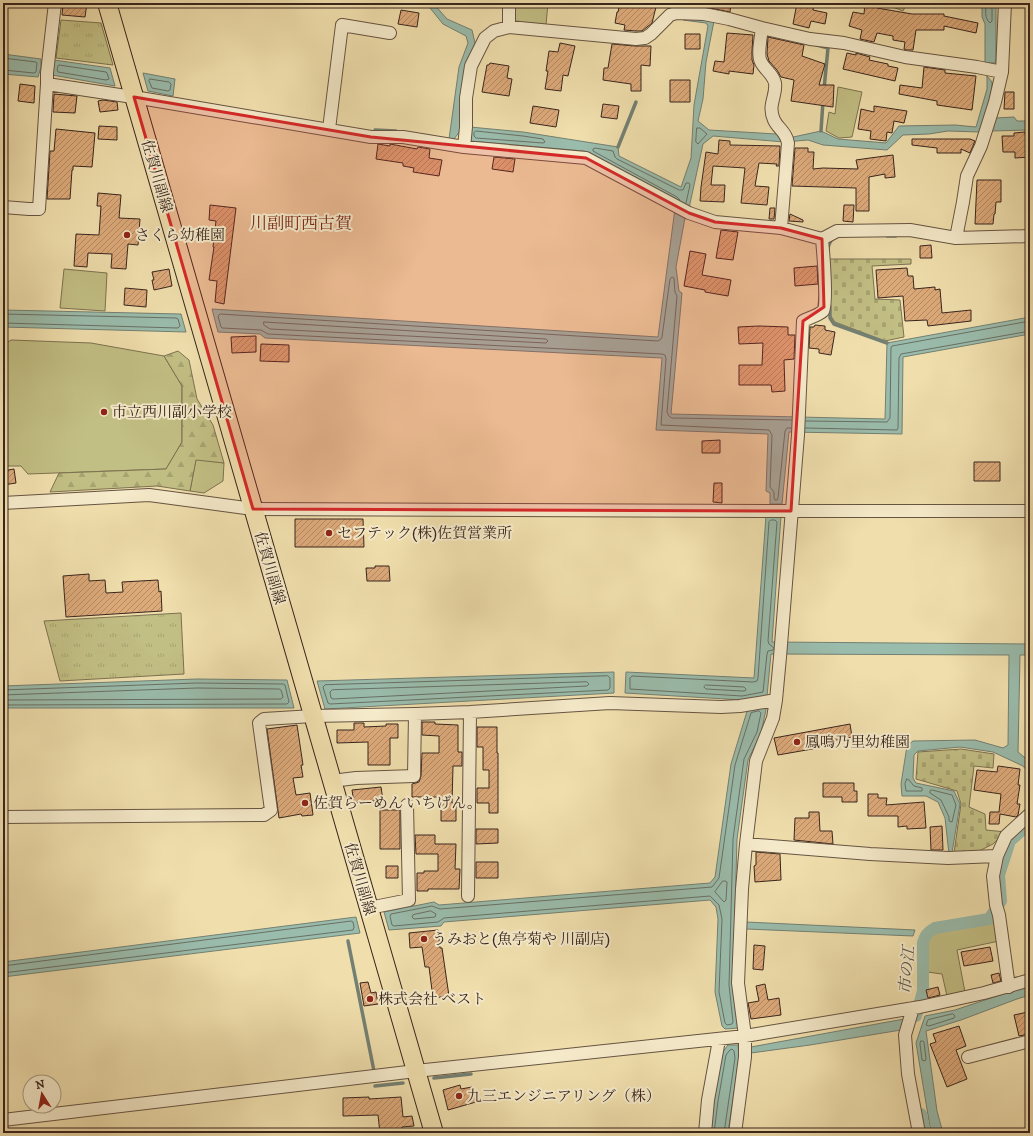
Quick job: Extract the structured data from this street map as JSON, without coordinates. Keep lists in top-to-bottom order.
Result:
{
  "streets": {
    "main road": ["佐賀川副線"]
  },
  "districts": ["川副町西古賀"],
  "water": ["市の江"],
  "places": [
    "さくら幼稚園",
    "市立西川副小学校",
    "セフテック(株)佐賀営業所",
    "鳳鳴乃里幼稚園",
    "佐賀らーめん いちげん。",
    "うみおと(魚亭菊や 川副店)",
    "株式会社 ベスト",
    "九三エンジニアリング（株）"
  ],
  "north": "top"
}
